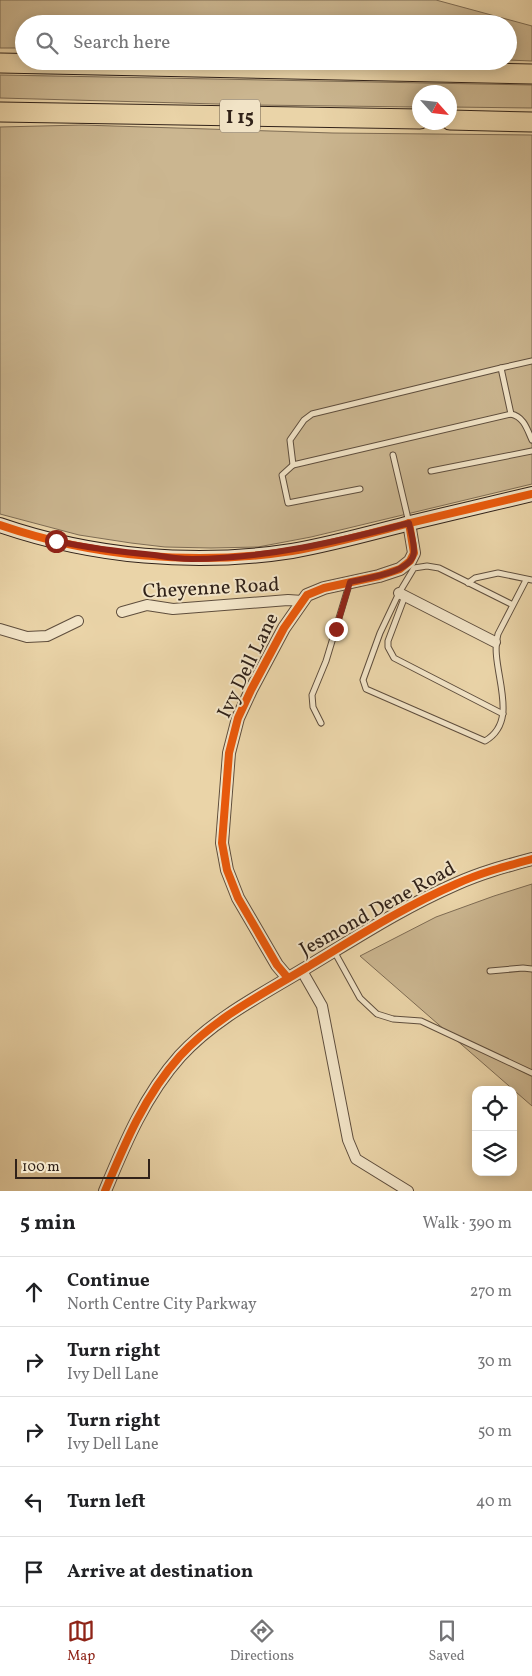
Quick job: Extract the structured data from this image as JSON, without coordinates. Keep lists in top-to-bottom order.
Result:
{
  "streets": {
    "highway": ["I 15"],
    "street": ["Cheyenne Road", "Ivy Dell Lane", "Jesmond Dene Road"]
  },
  "crossings": [
    ["Cheyenne Road", "Ivy Dell Lane"],
    ["Ivy Dell Lane", "Jesmond Dene Road"]
  ],
  "scale_bar": "100 m",
  "north": "bottom right",
  "page": {
    "search": "Search here",
    "scale": "100 m",
    "heading": ["5 min", "Walk · 390 m"],
    "list": [
      ["Continue", "North Centre City Parkway", "270 m"],
      ["Turn right", "Ivy Dell Lane", "30 m"],
      ["Turn right", "Ivy Dell Lane", "50 m"],
      ["Turn left", "40 m"],
      "Arrive at destination"
    ],
    "nav": ["Map", "Directions", "Saved"]
  }
}
